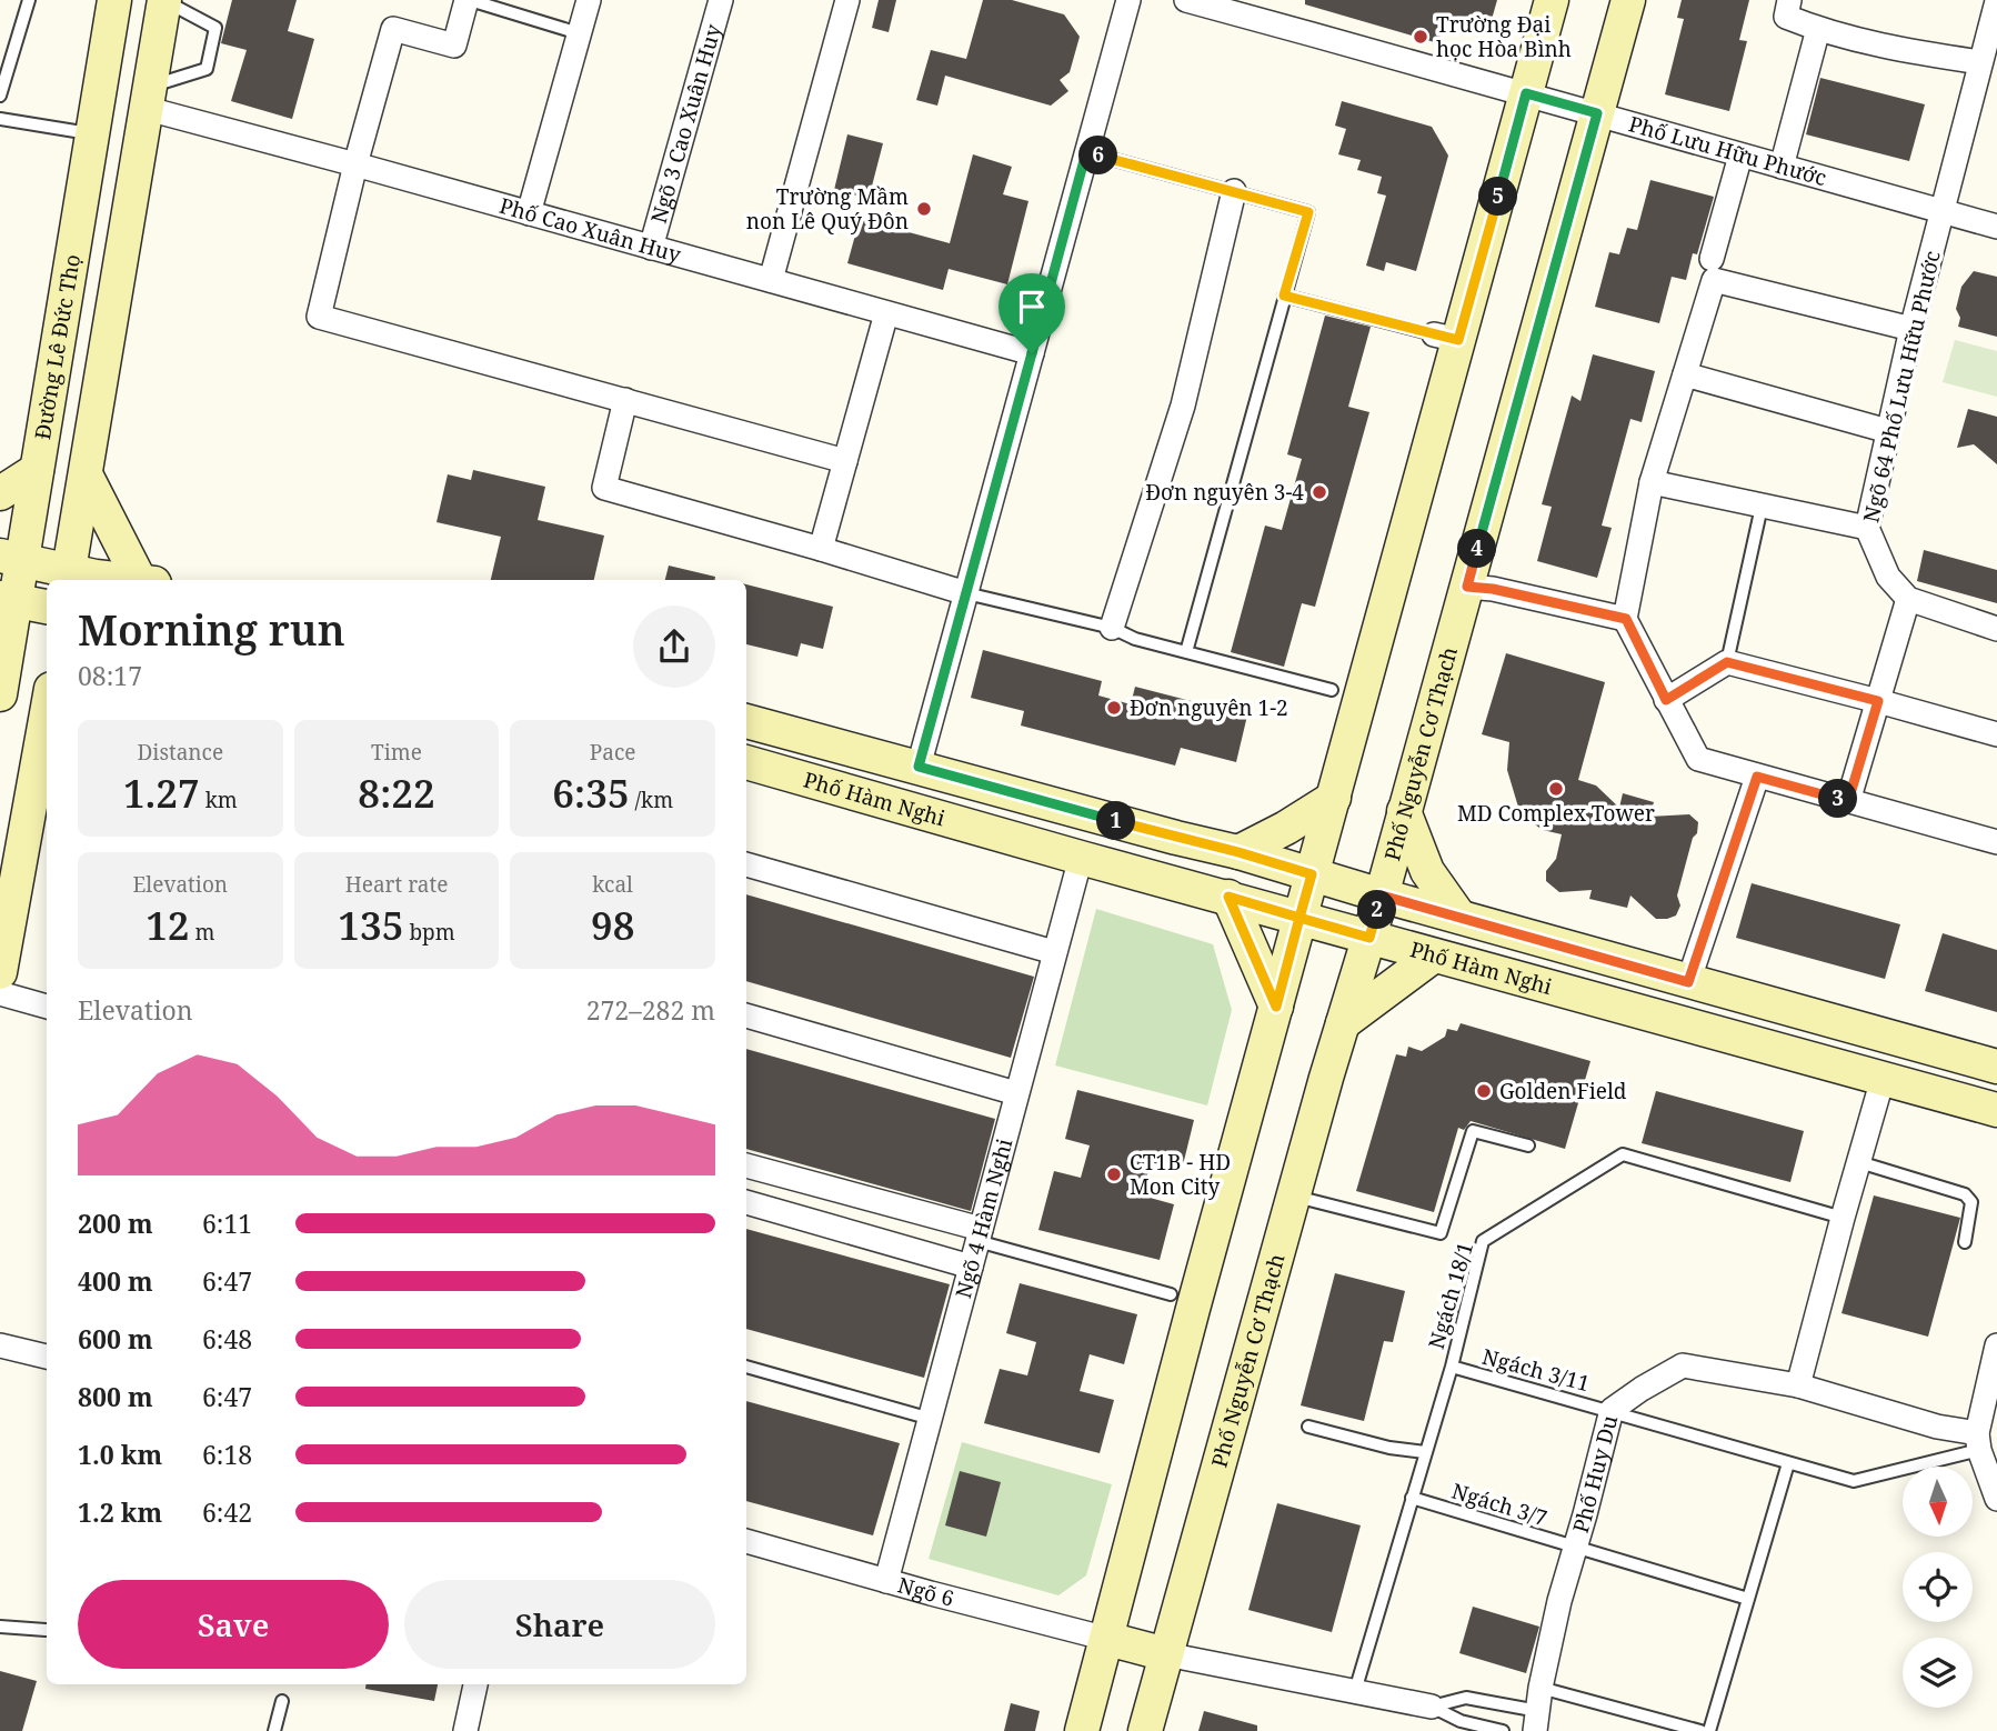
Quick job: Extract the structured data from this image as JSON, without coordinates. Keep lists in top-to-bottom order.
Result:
{
  "streets": {
    "main road": ["Đường Lê Đức Thọ", "Phố Nguyễn Cơ Thạch", "Phố Hàm Nghi"],
    "street": [
      "Ngõ 3 Cao Xuân Huy",
      "Phố Lưu Hữu Phước",
      "Phố Cao Xuân Huy",
      "Ngõ 64 Phố Lưu Hữu Phước",
      "Ngõ 4 Hàm Nghi",
      "Phố Huy Du",
      "Ngõ 6"
    ],
    "lane": ["Ngách 18/1", "Ngách 3/11", "Ngách 3/7"]
  },
  "crossings": [
    ["Ngõ 3 Cao Xuân Huy", "Phố Cao Xuân Huy"],
    ["Phố Lưu Hữu Phước", "Ngõ 64 Phố Lưu Hữu Phước"],
    ["Phố Lưu Hữu Phước", "Phố Nguyễn Cơ Thạch"],
    ["Phố Nguyễn Cơ Thạch", "Phố Hàm Nghi"],
    ["Phố Hàm Nghi", "Ngõ 4 Hàm Nghi"],
    ["Ngõ 4 Hàm Nghi", "Ngõ 6"],
    ["Ngách 18/1", "Ngách 3/11"],
    ["Ngách 18/1", "Ngách 3/7"],
    ["Ngách 3/11", "Phố Huy Du"],
    ["Phố Huy Du", "Ngách 3/7"]
  ],
  "places": [
    "Trường Đại học Hòa Bình",
    "Trường Mầm non Lê Quý Đôn",
    "Đơn nguyên 3-4",
    "Đơn nguyên 1-2",
    "MD Complex Tower",
    "Golden Field",
    "CT1B - HD Mon City"
  ],
  "north": "bottom",
  "page": {
    "pins": [
      "6",
      "5",
      "4",
      "3",
      "1",
      "2"
    ],
    "heading": ["Morning run", "08:17"],
    "stats": [
      ["Distance", "1.27 km"],
      ["Time", "8:22"],
      ["Pace", "6:35 /km"],
      ["Elevation", "12 m"],
      ["Heart rate", "135 bpm"],
      ["kcal", "98"]
    ],
    "chart": ["Elevation", "272–282 m"],
    "list": [
      {
        "name": "200 m",
        "note": "6:11"
      },
      {
        "name": "400 m",
        "note": "6:47"
      },
      {
        "name": "600 m",
        "note": "6:48"
      },
      {
        "name": "800 m",
        "note": "6:47"
      },
      {
        "name": "1.0 km",
        "note": "6:18"
      },
      {
        "name": "1.2 km",
        "note": "6:42"
      }
    ],
    "buttons": ["Save", "Share"]
  }
}
